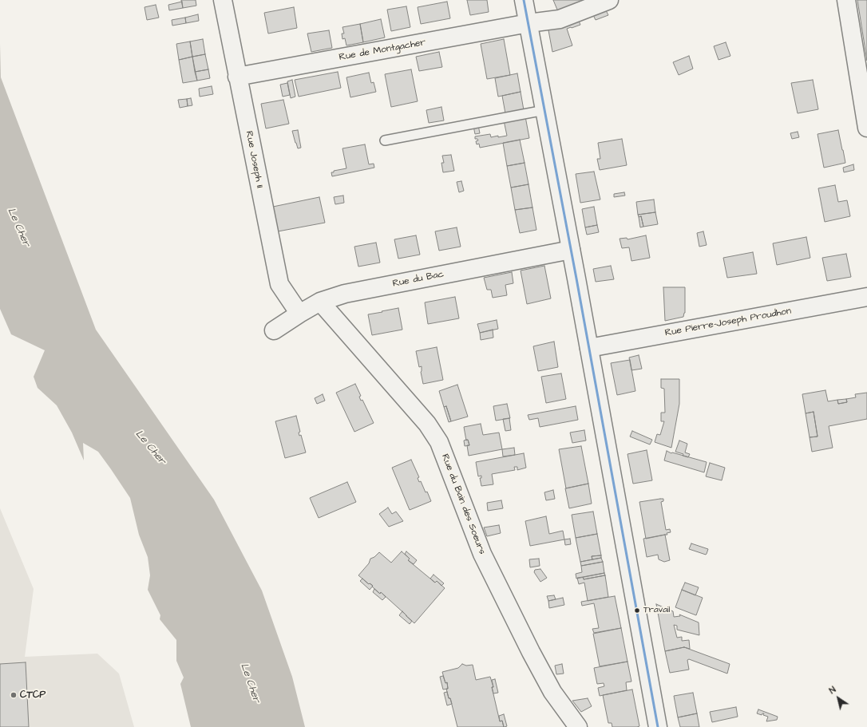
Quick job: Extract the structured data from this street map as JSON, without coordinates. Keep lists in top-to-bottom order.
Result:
{
  "streets": {
    "street": [
      "Rue de Montgacher",
      "Rue Joseph II",
      "Rue du Bac",
      "Rue Pierre-Joseph Proudhon",
      "Rue du Bain des Soeurs"
    ]
  },
  "crossings": [
    ["Rue de Montgacher", "Rue Joseph II"],
    ["Rue Joseph II", "Rue du Bac"],
    ["Rue du Bac", "Rue du Bain des Soeurs"]
  ],
  "water": ["Le Cher"],
  "places": ["Travail", "CTCP"],
  "north": "top left"
}
